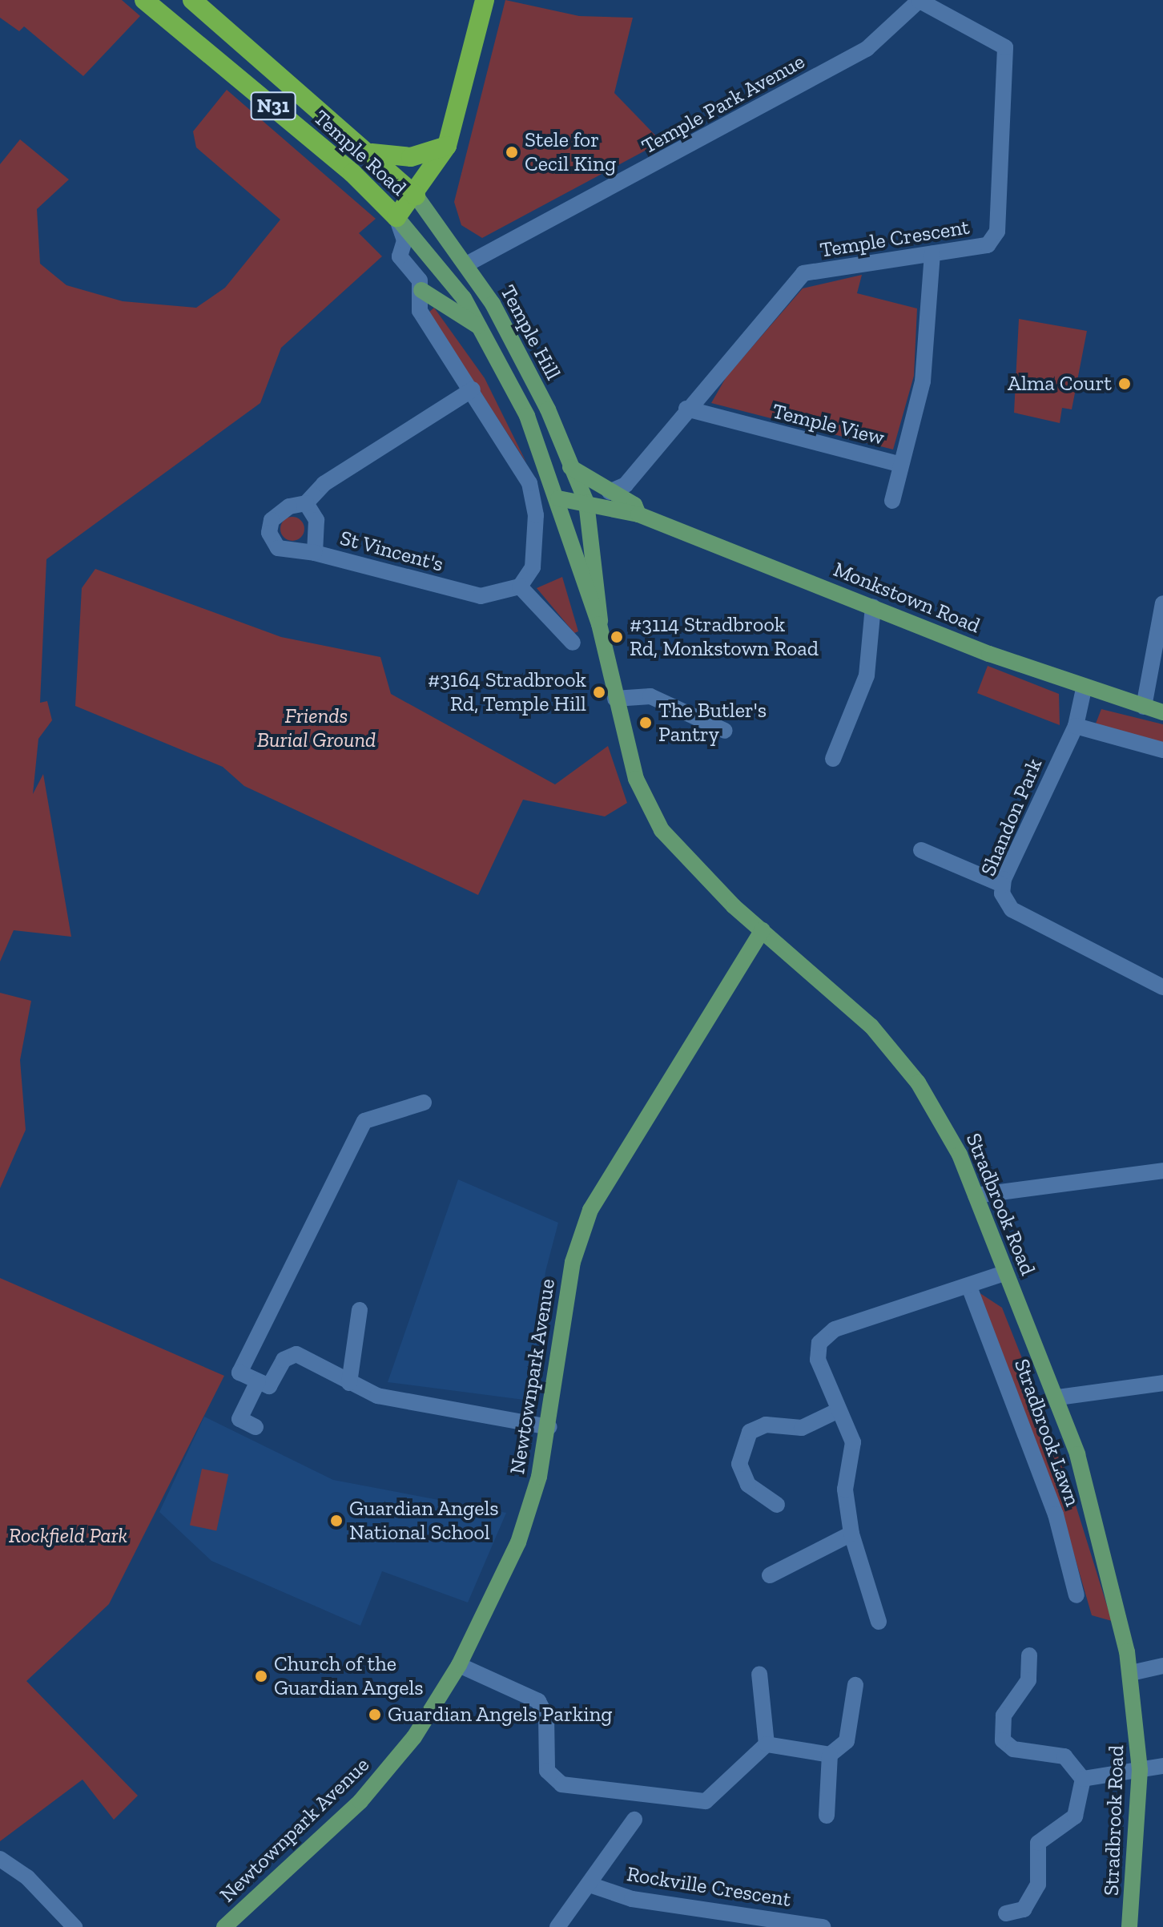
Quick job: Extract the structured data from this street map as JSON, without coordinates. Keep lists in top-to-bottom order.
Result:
{
  "streets": {
    "highway": ["N31", "Temple Road"],
    "main road": [
      "Temple Hill",
      "Monkstown Road",
      "Stradbrook Road",
      "Newtownpark Avenue"
    ],
    "street": [
      "Temple Park Avenue",
      "Temple Crescent",
      "Temple View",
      "St Vincent's",
      "Shandon Park",
      "Stradbrook Lawn",
      "Rockville Crescent"
    ]
  },
  "crossings": [
    ["Temple Park Avenue", "Temple Crescent"],
    ["Temple Park Avenue", "Temple Hill"],
    ["Temple Road", "Temple Hill"],
    ["Temple Crescent", "Temple View"],
    ["Temple Crescent", "Monkstown Road"],
    ["Temple Hill", "Monkstown Road"],
    ["Temple Hill", "Stradbrook Road"],
    ["Monkstown Road", "Shandon Park"],
    ["Monkstown Road", "Stradbrook Road"],
    ["Stradbrook Road", "Newtownpark Avenue"]
  ],
  "parks": ["Friends Burial Ground", "Rockfield Park"],
  "places": [
    "Stele for Cecil King",
    "Alma Court",
    "#3114 Stradbrook Rd, Monkstown Road",
    "#3164 Stradbrook Rd, Temple Hill",
    "The Butler's Pantry",
    "Guardian Angels National School",
    "Church of the Guardian Angels",
    "Guardian Angels Parking"
  ]
}
